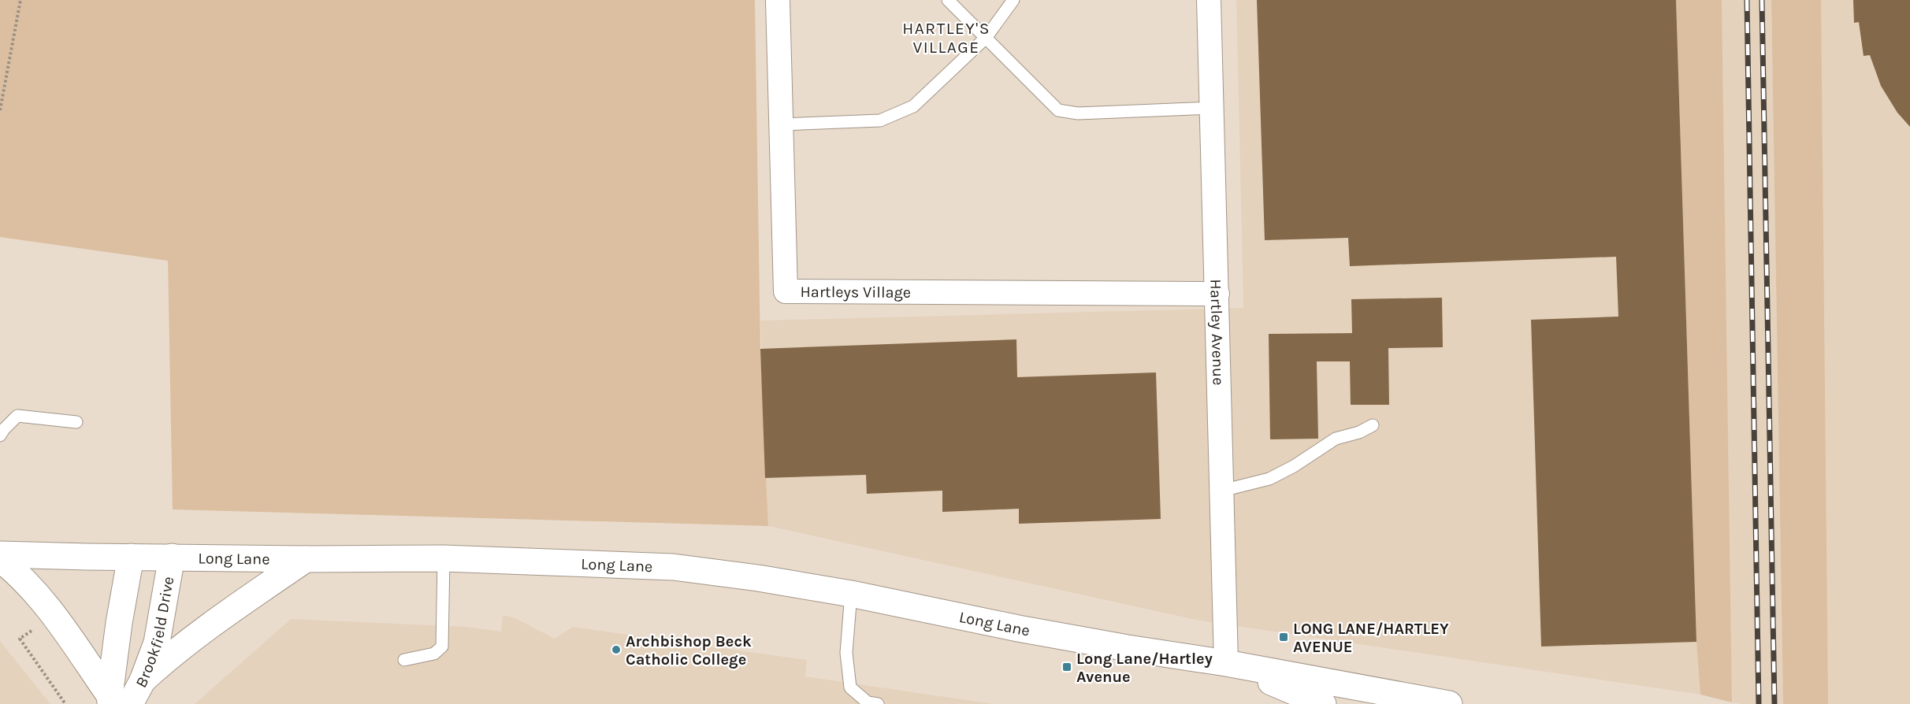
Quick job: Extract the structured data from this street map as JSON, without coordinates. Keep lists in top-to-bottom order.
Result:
{
  "streets": {
    "main road": ["Long Lane", "Brookfield Drive"],
    "street": ["Hartleys Village", "Hartley Avenue"]
  },
  "crossings": [
    ["Hartleys Village", "Hartley Avenue"],
    ["Hartley Avenue", "Long Lane"],
    ["Long Lane", "Brookfield Drive"]
  ],
  "districts": ["HARTLEY'S VILLAGE"],
  "places": {
    "transit": ["LONG LANE/HARTLEY AVENUE", "Long Lane/Hartley Avenue"],
    "other": ["Archbishop Beck Catholic College"]
  }
}
